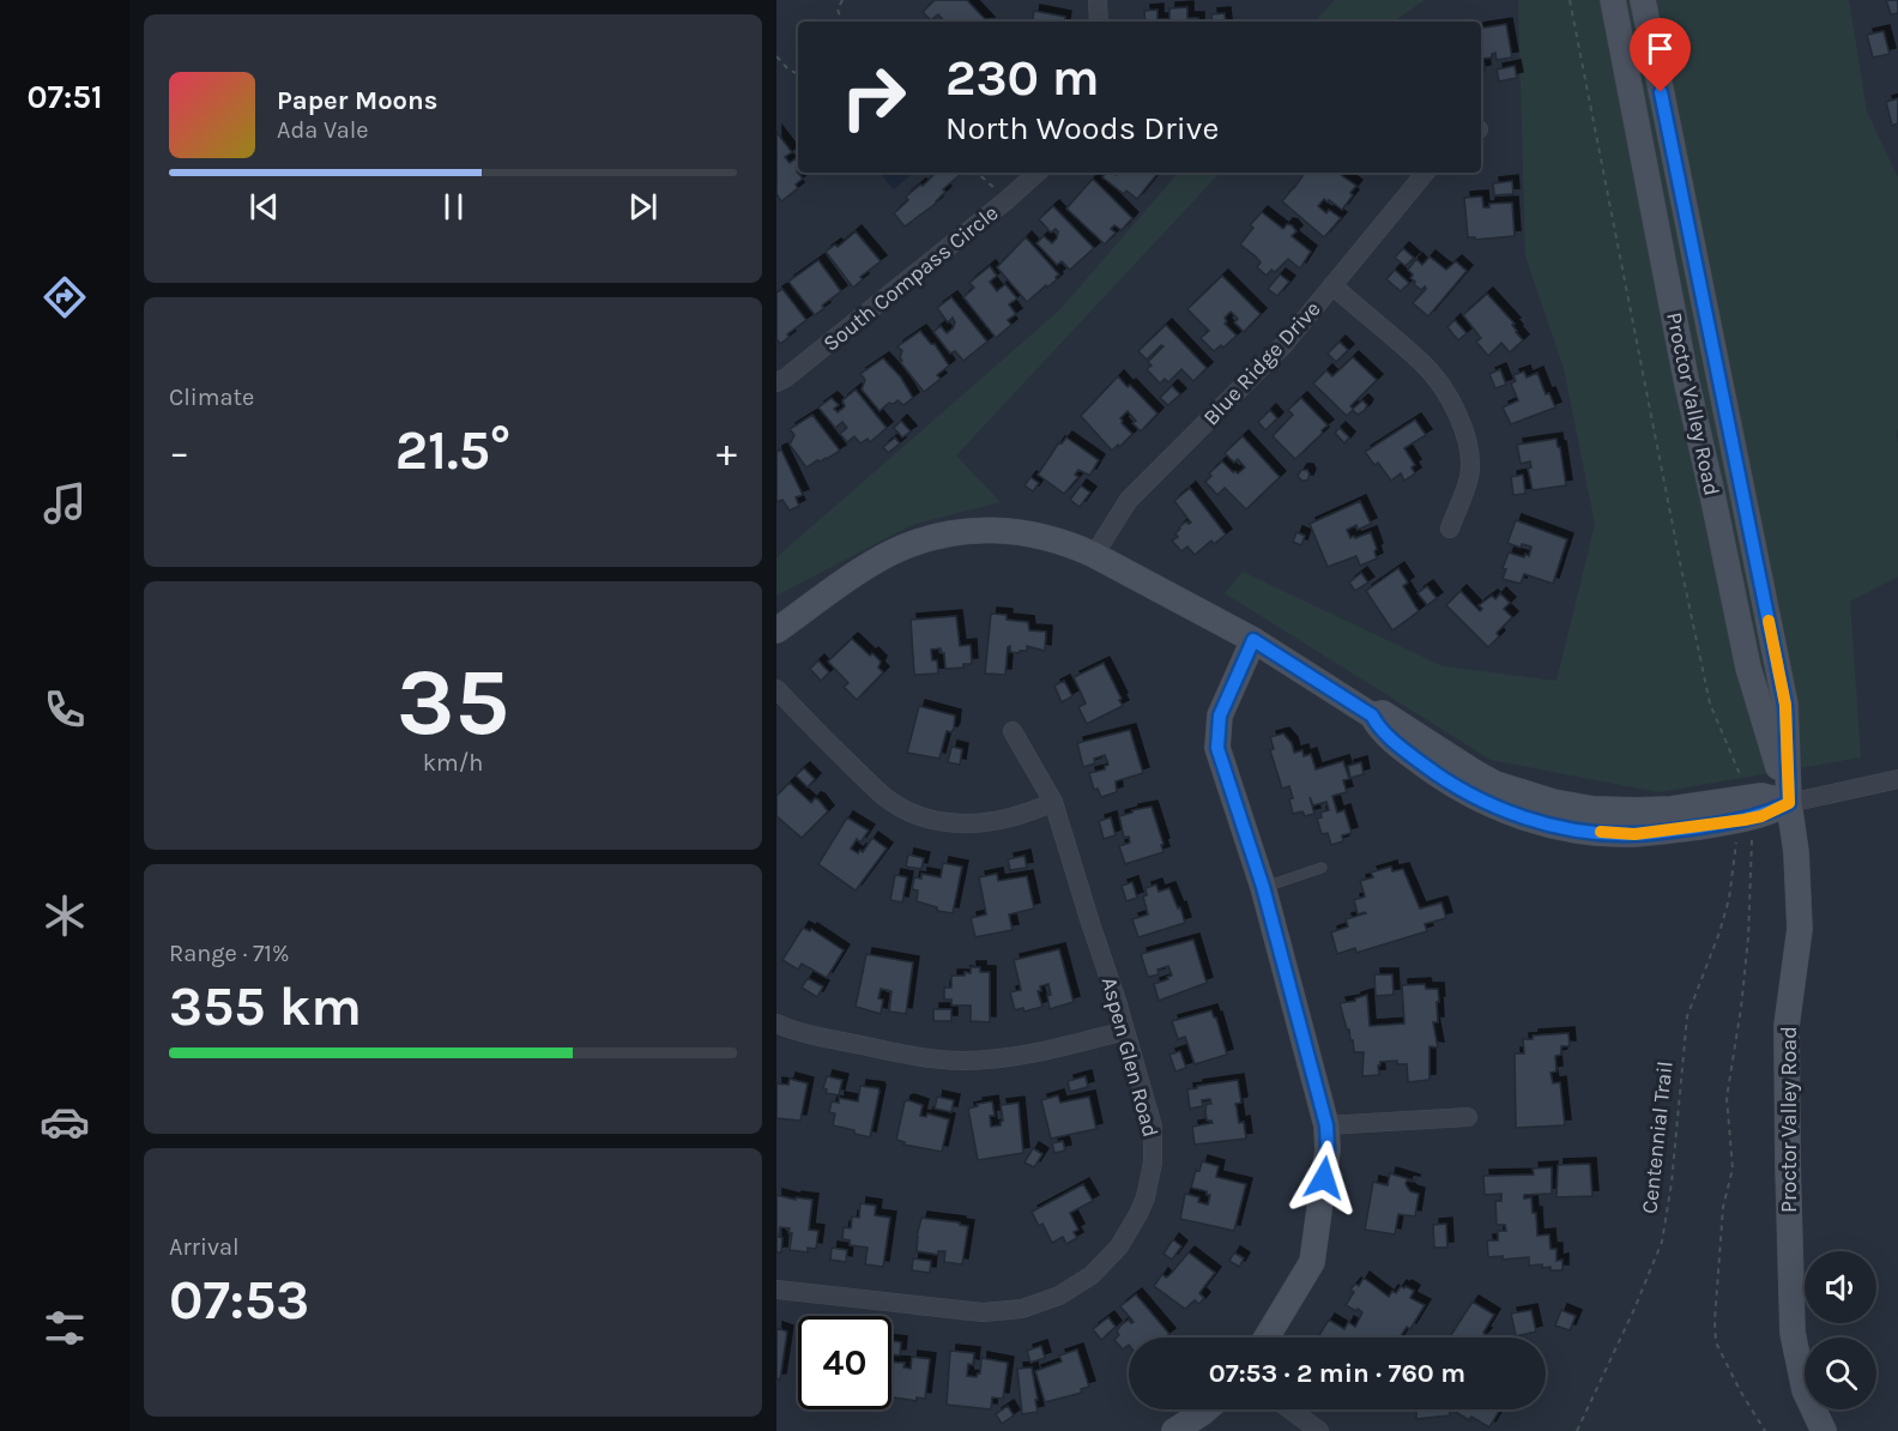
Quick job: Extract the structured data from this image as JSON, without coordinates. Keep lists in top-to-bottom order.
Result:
{
  "streets": {
    "street": [
      "South Compass Circle",
      "Blue Ridge Drive",
      "Proctor Valley Road",
      "Aspen Glen Road"
    ],
    "path": ["Centennial Trail"]
  },
  "page": {
    "tabs": "07:51",
    "turn": ["230 m", "North Woods Drive"],
    "song": ["Paper Moons", "Ada Vale"],
    "tile": [
      "Climate",
      ["35", "km/h"],
      ["Range · 71%", "355 km"],
      ["Arrival", "07:53"]
    ],
    "heat": ["−", "21.5°", "+"],
    "limit": "40",
    "trip": "07:53 · 2 min · 760 m"
  }
}
